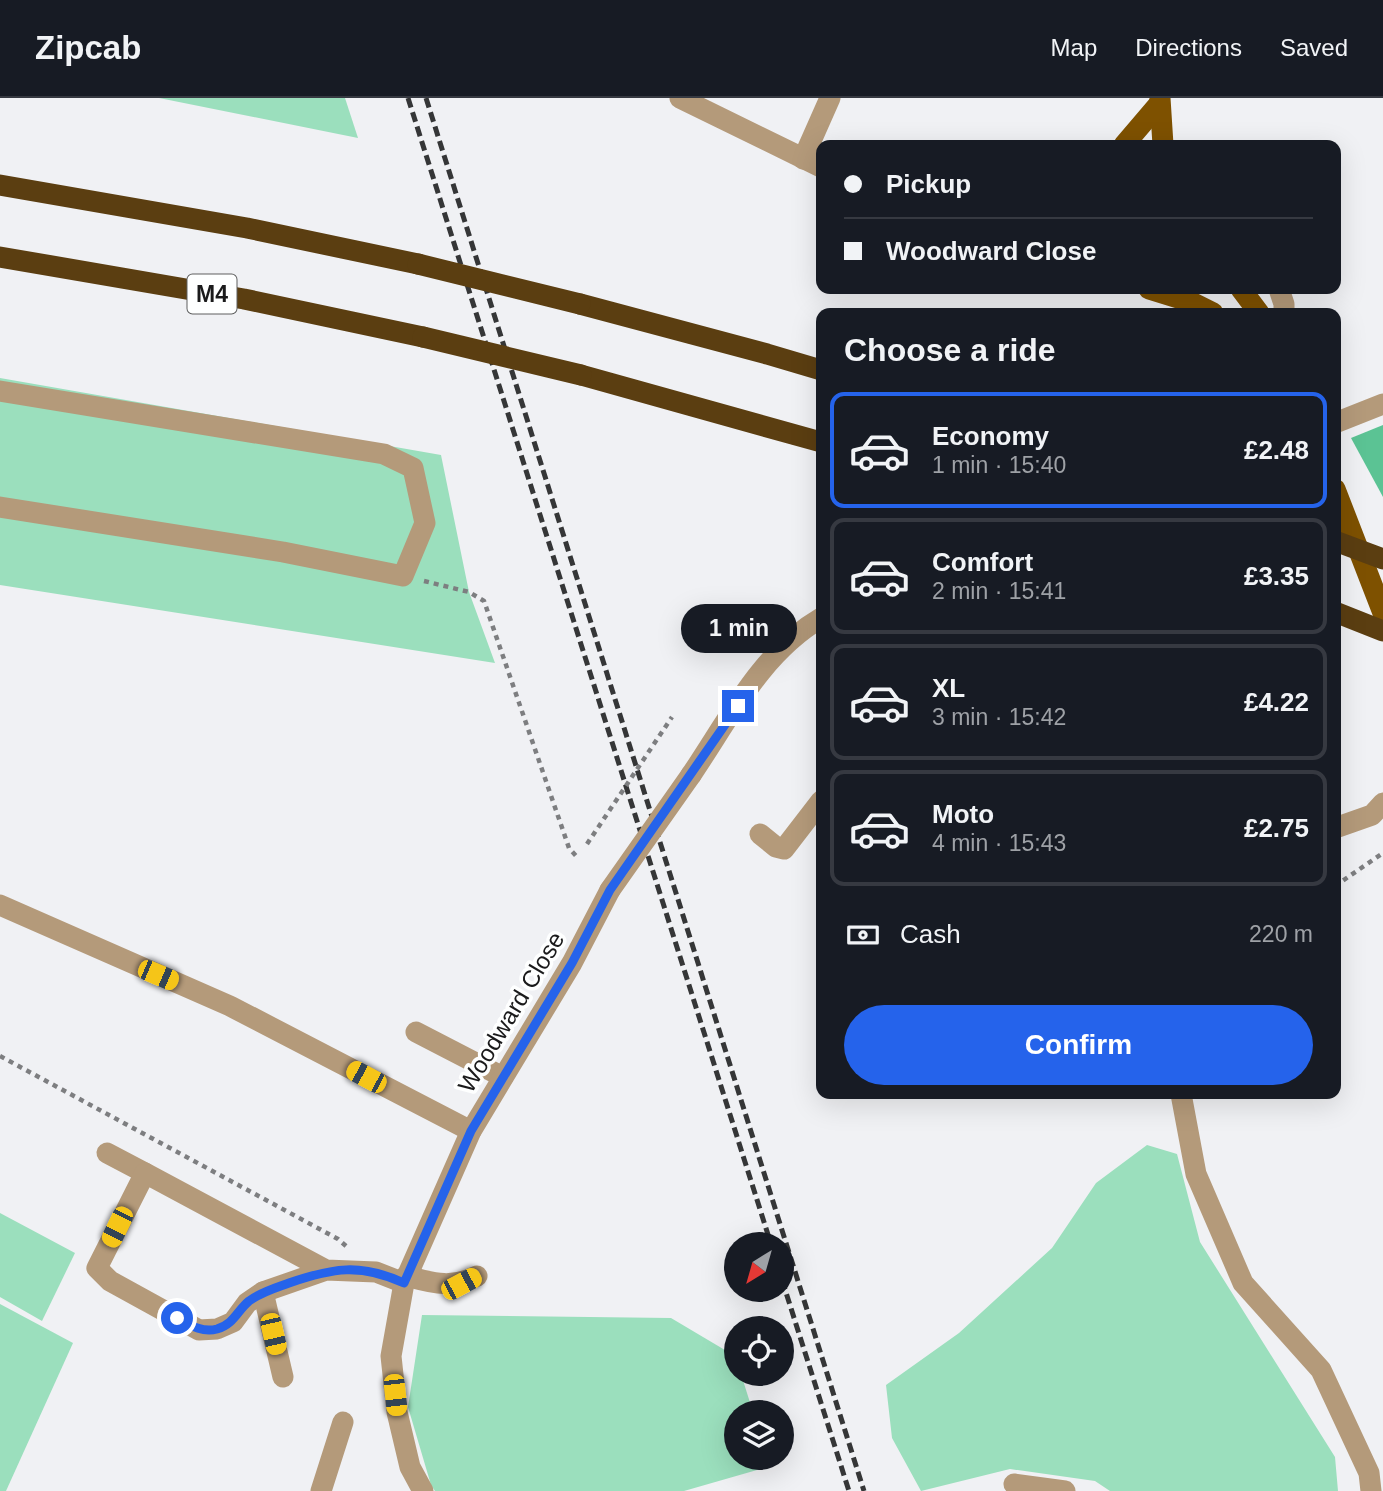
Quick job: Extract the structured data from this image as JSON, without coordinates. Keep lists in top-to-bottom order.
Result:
{
  "streets": {
    "highway": ["M4"],
    "street": ["Woodward Close"]
  },
  "north": "bottom left",
  "page": {
    "header": "Zipcab",
    "nav": ["Map", "Directions", "Saved"],
    "banner": ["Pickup", "Woodward Close"],
    "heading": "Choose a ride",
    "list": [
      {
        "name": "Economy",
        "note": "1 min · 15:40",
        "value": "£2.48"
      },
      {
        "name": "Comfort",
        "note": "2 min · 15:41",
        "value": "£3.35"
      },
      {
        "name": "XL",
        "note": "3 min · 15:42",
        "value": "£4.22"
      },
      {
        "name": "Moto",
        "note": "4 min · 15:43",
        "value": "£2.75"
      }
    ],
    "bubble": "1 min",
    "pay": ["Cash", "220 m"],
    "buttons": "Confirm"
  }
}
